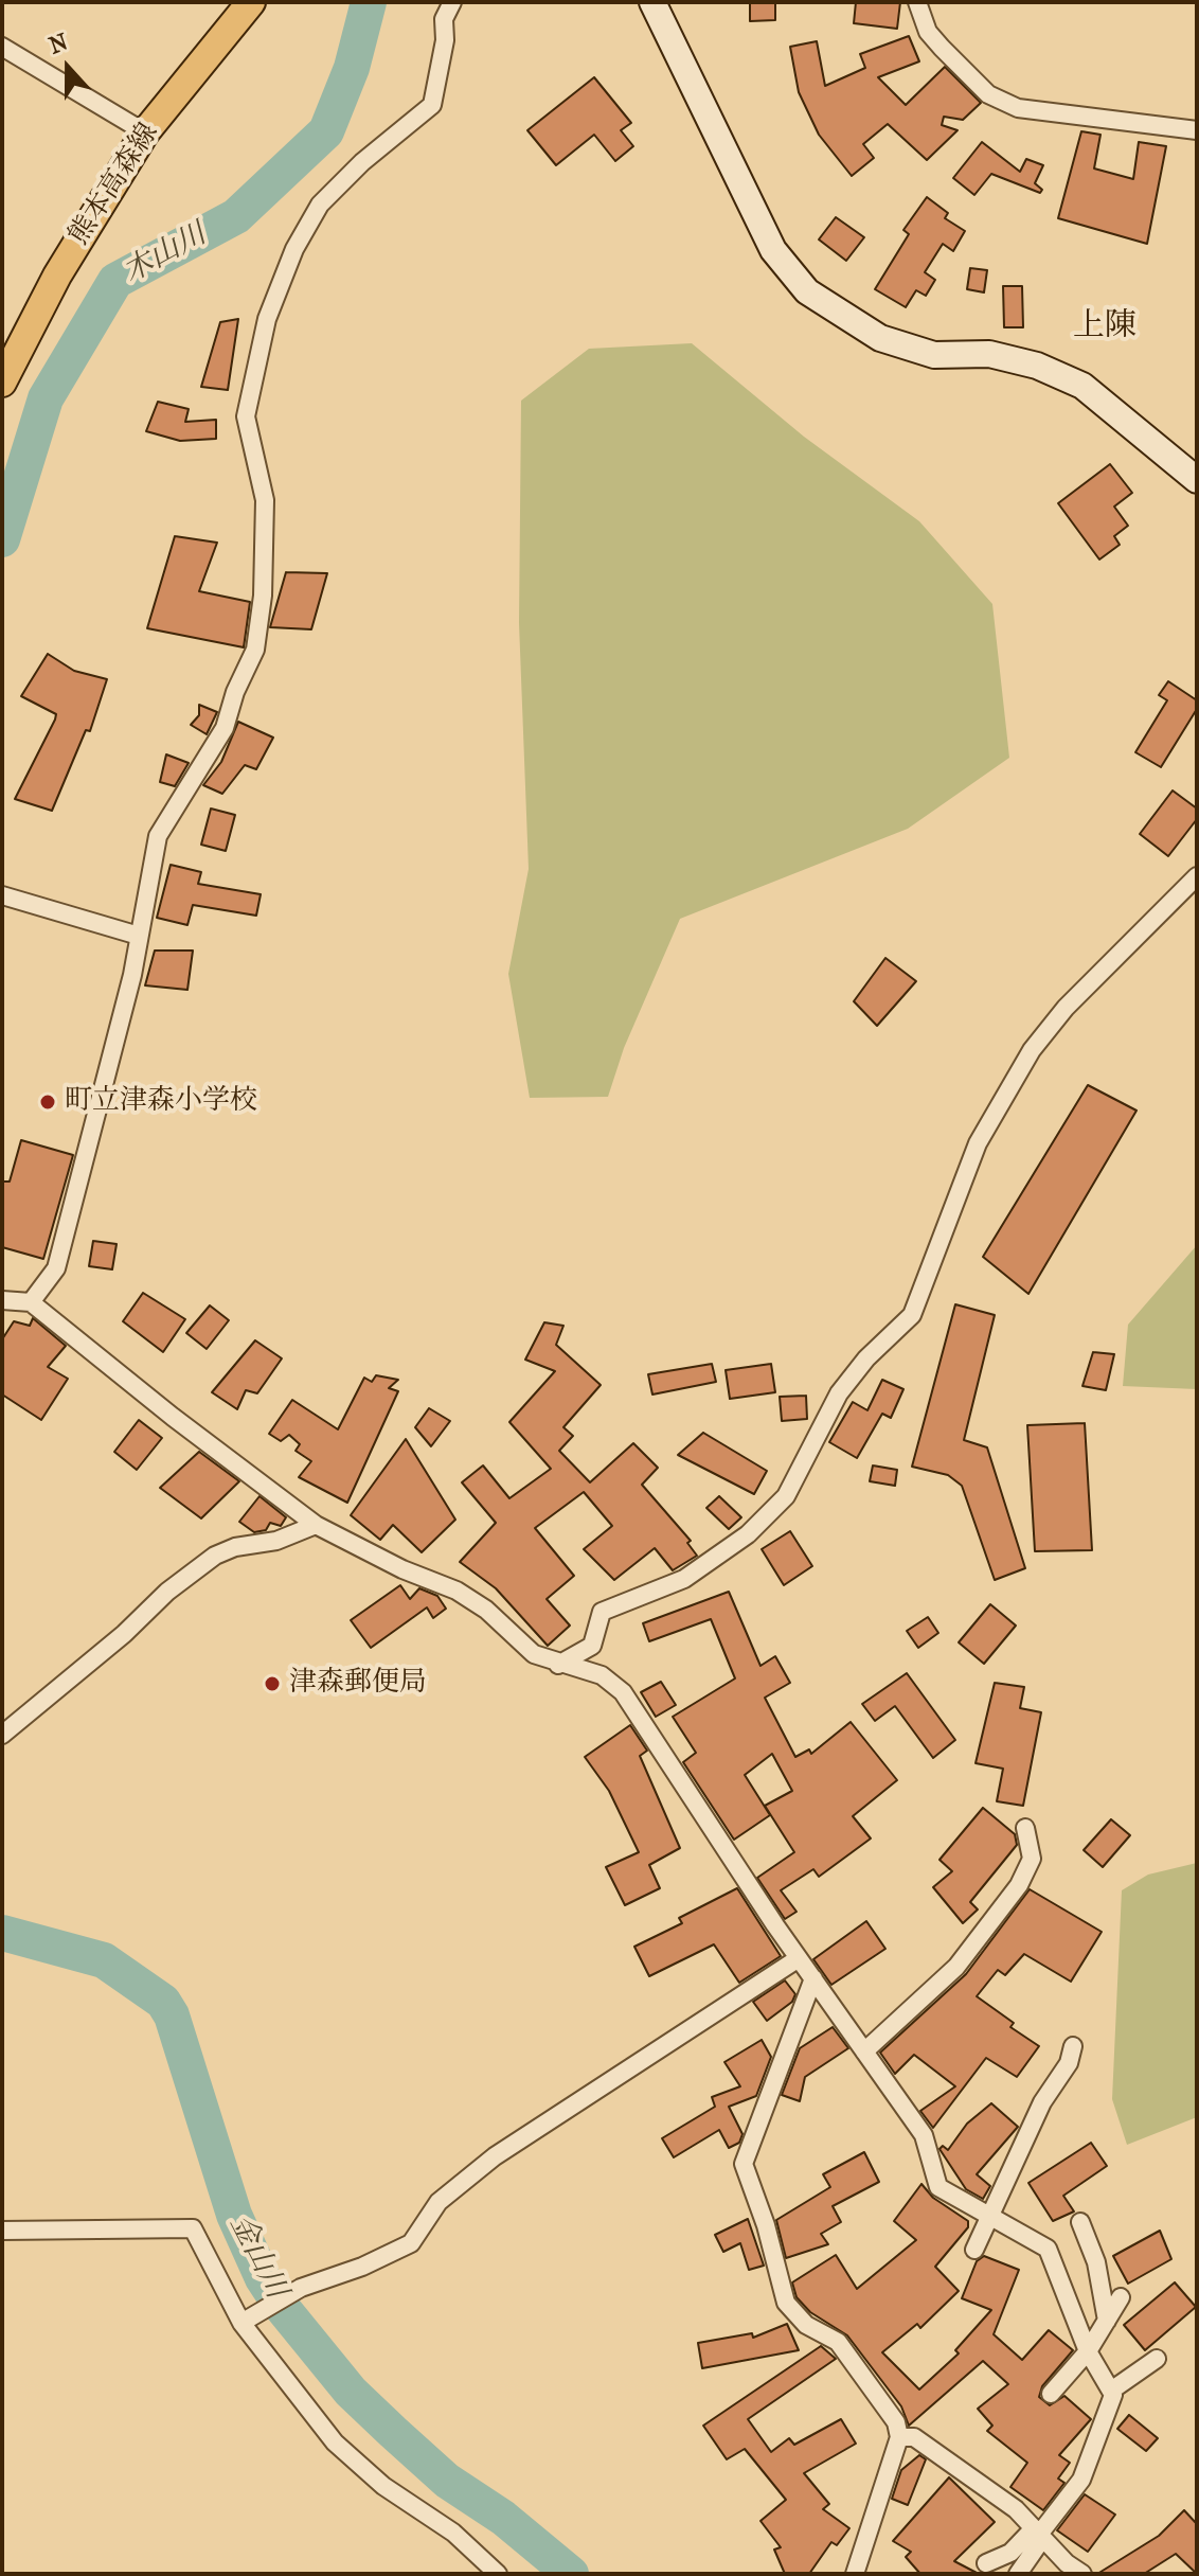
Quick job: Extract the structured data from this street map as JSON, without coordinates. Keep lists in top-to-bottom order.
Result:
{
  "streets": {
    "main road": ["熊本高森線"]
  },
  "districts": ["上陳"],
  "water": ["木山川", "金山川"],
  "places": ["町立津森小学校", "津森郵便局"],
  "north": "top"
}
